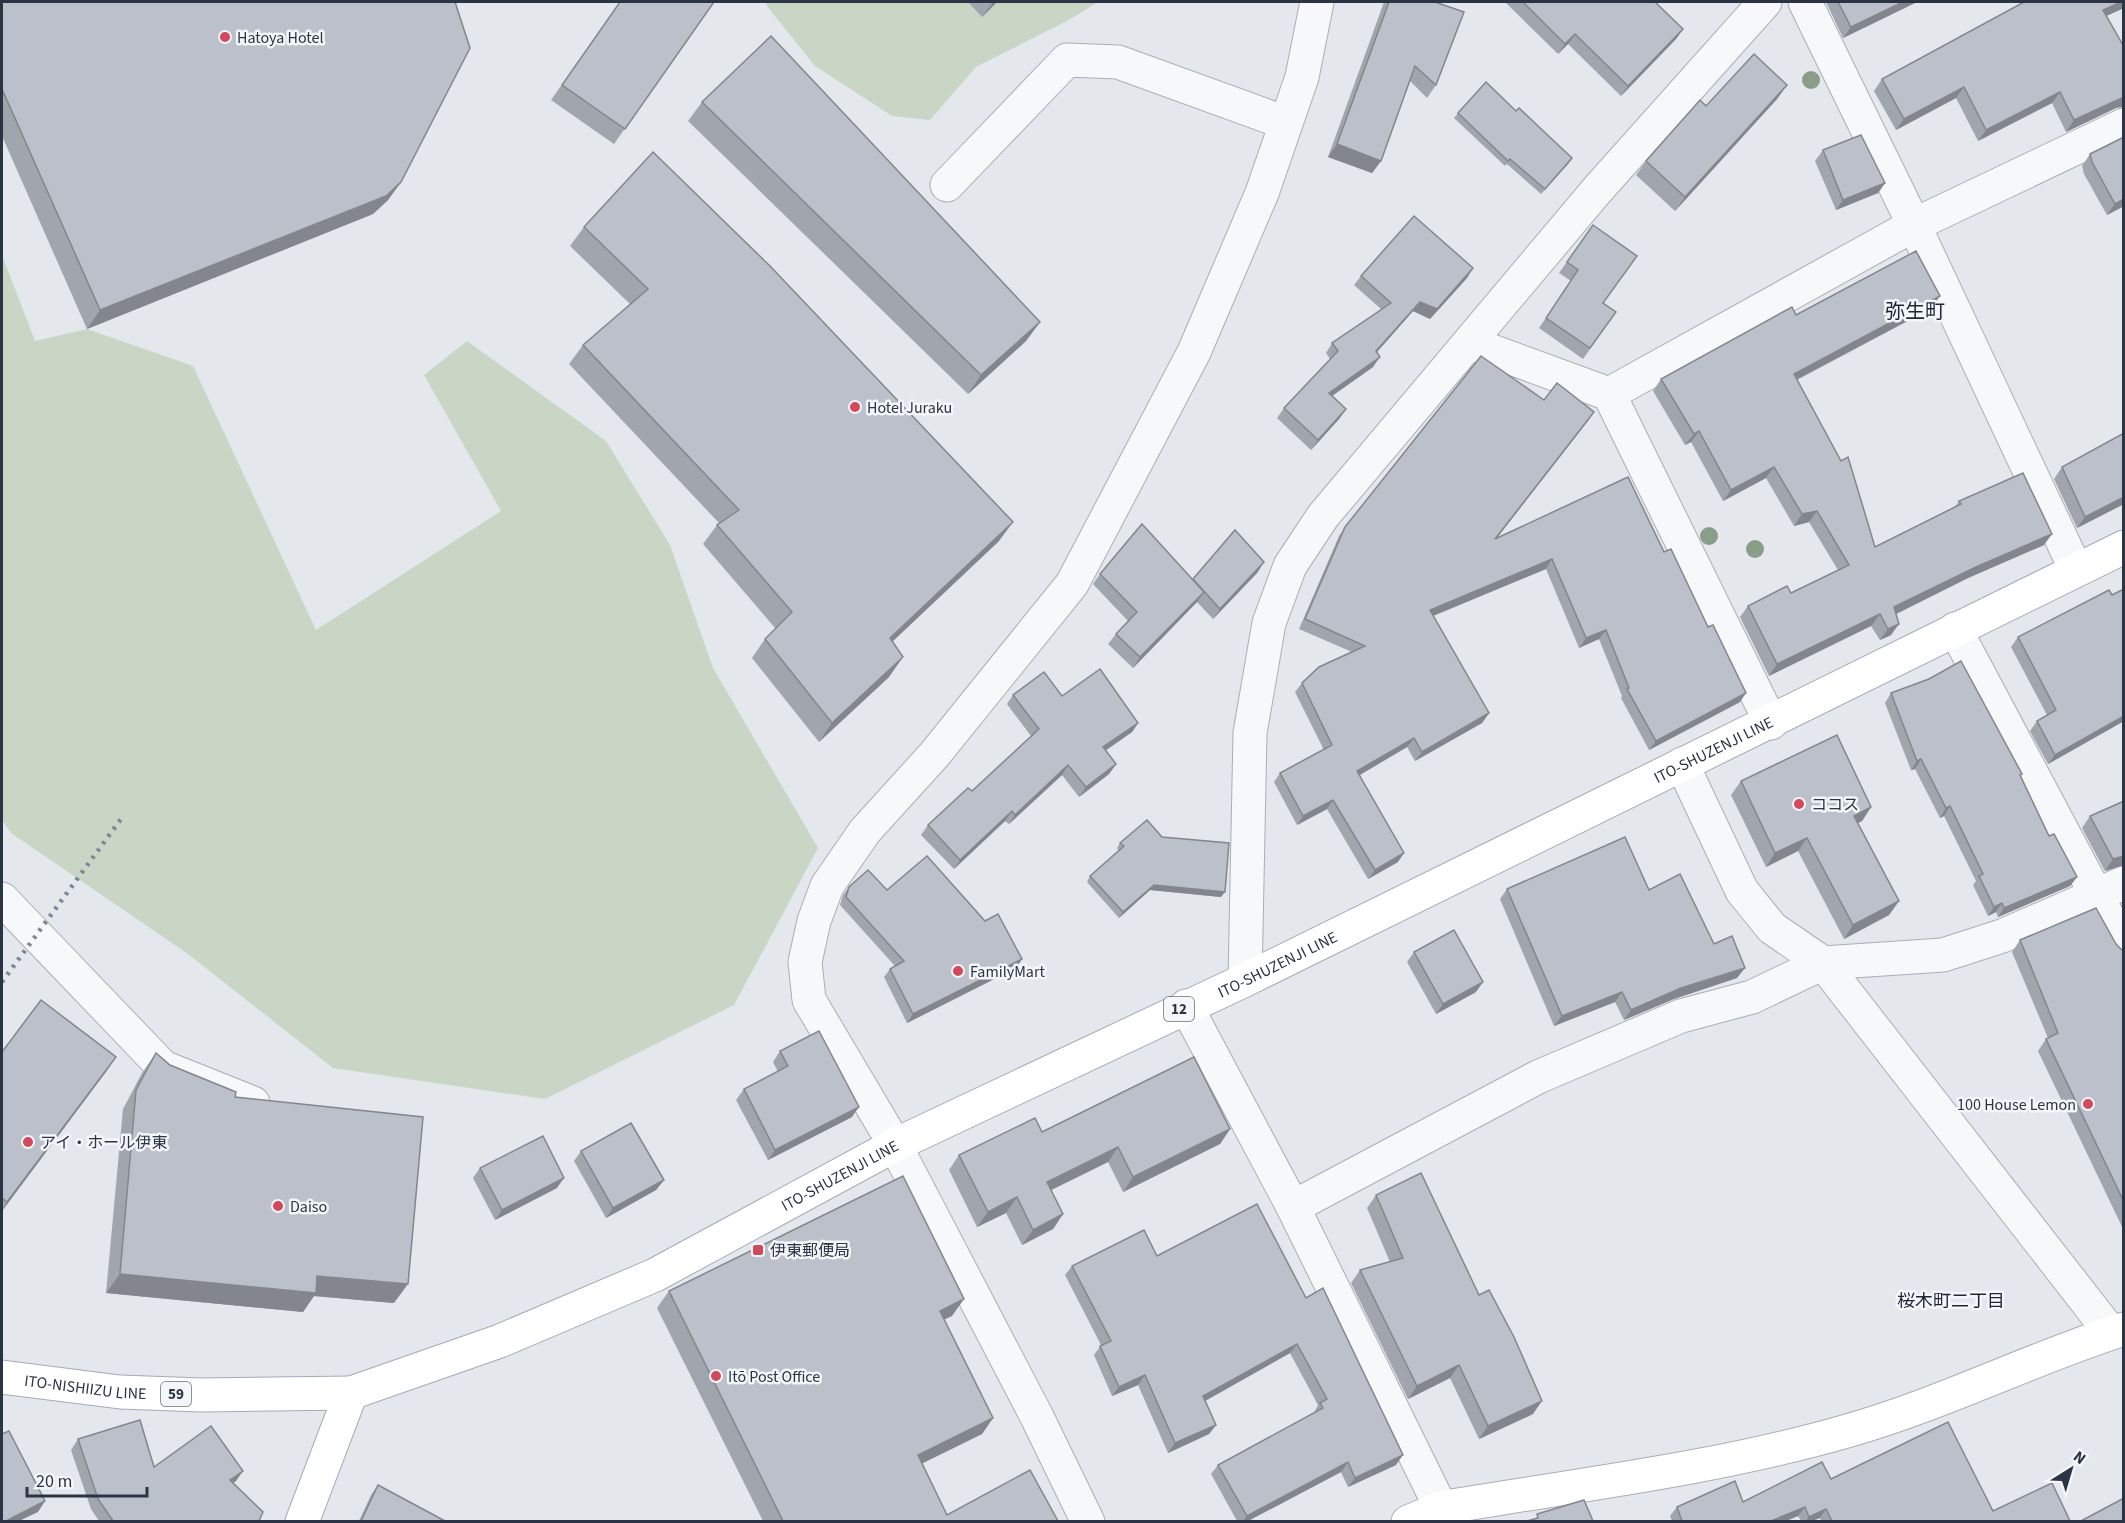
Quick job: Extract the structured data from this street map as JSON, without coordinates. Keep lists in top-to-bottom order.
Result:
{
  "streets": {
    "main road": [
      "ITO-SHUZENJI LINE",
      "12",
      "ITO-NISHIIZU LINE",
      "59"
    ]
  },
  "crossings": [
    ["ITO-SHUZENJI LINE", "ITO-NISHIIZU LINE"]
  ],
  "districts": ["弥生町", "桜木町二丁目"],
  "places": {
    "other": [
      "Hatoya Hotel",
      "Hotel Juraku",
      "ココス",
      "FamilyMart",
      "100 House Lemon",
      "アイ・ホール伊東",
      "Daiso",
      "Itō Post Office"
    ],
    "transit": ["伊東郵便局"]
  },
  "scale_bar": "20 m",
  "north": "top right"
}
